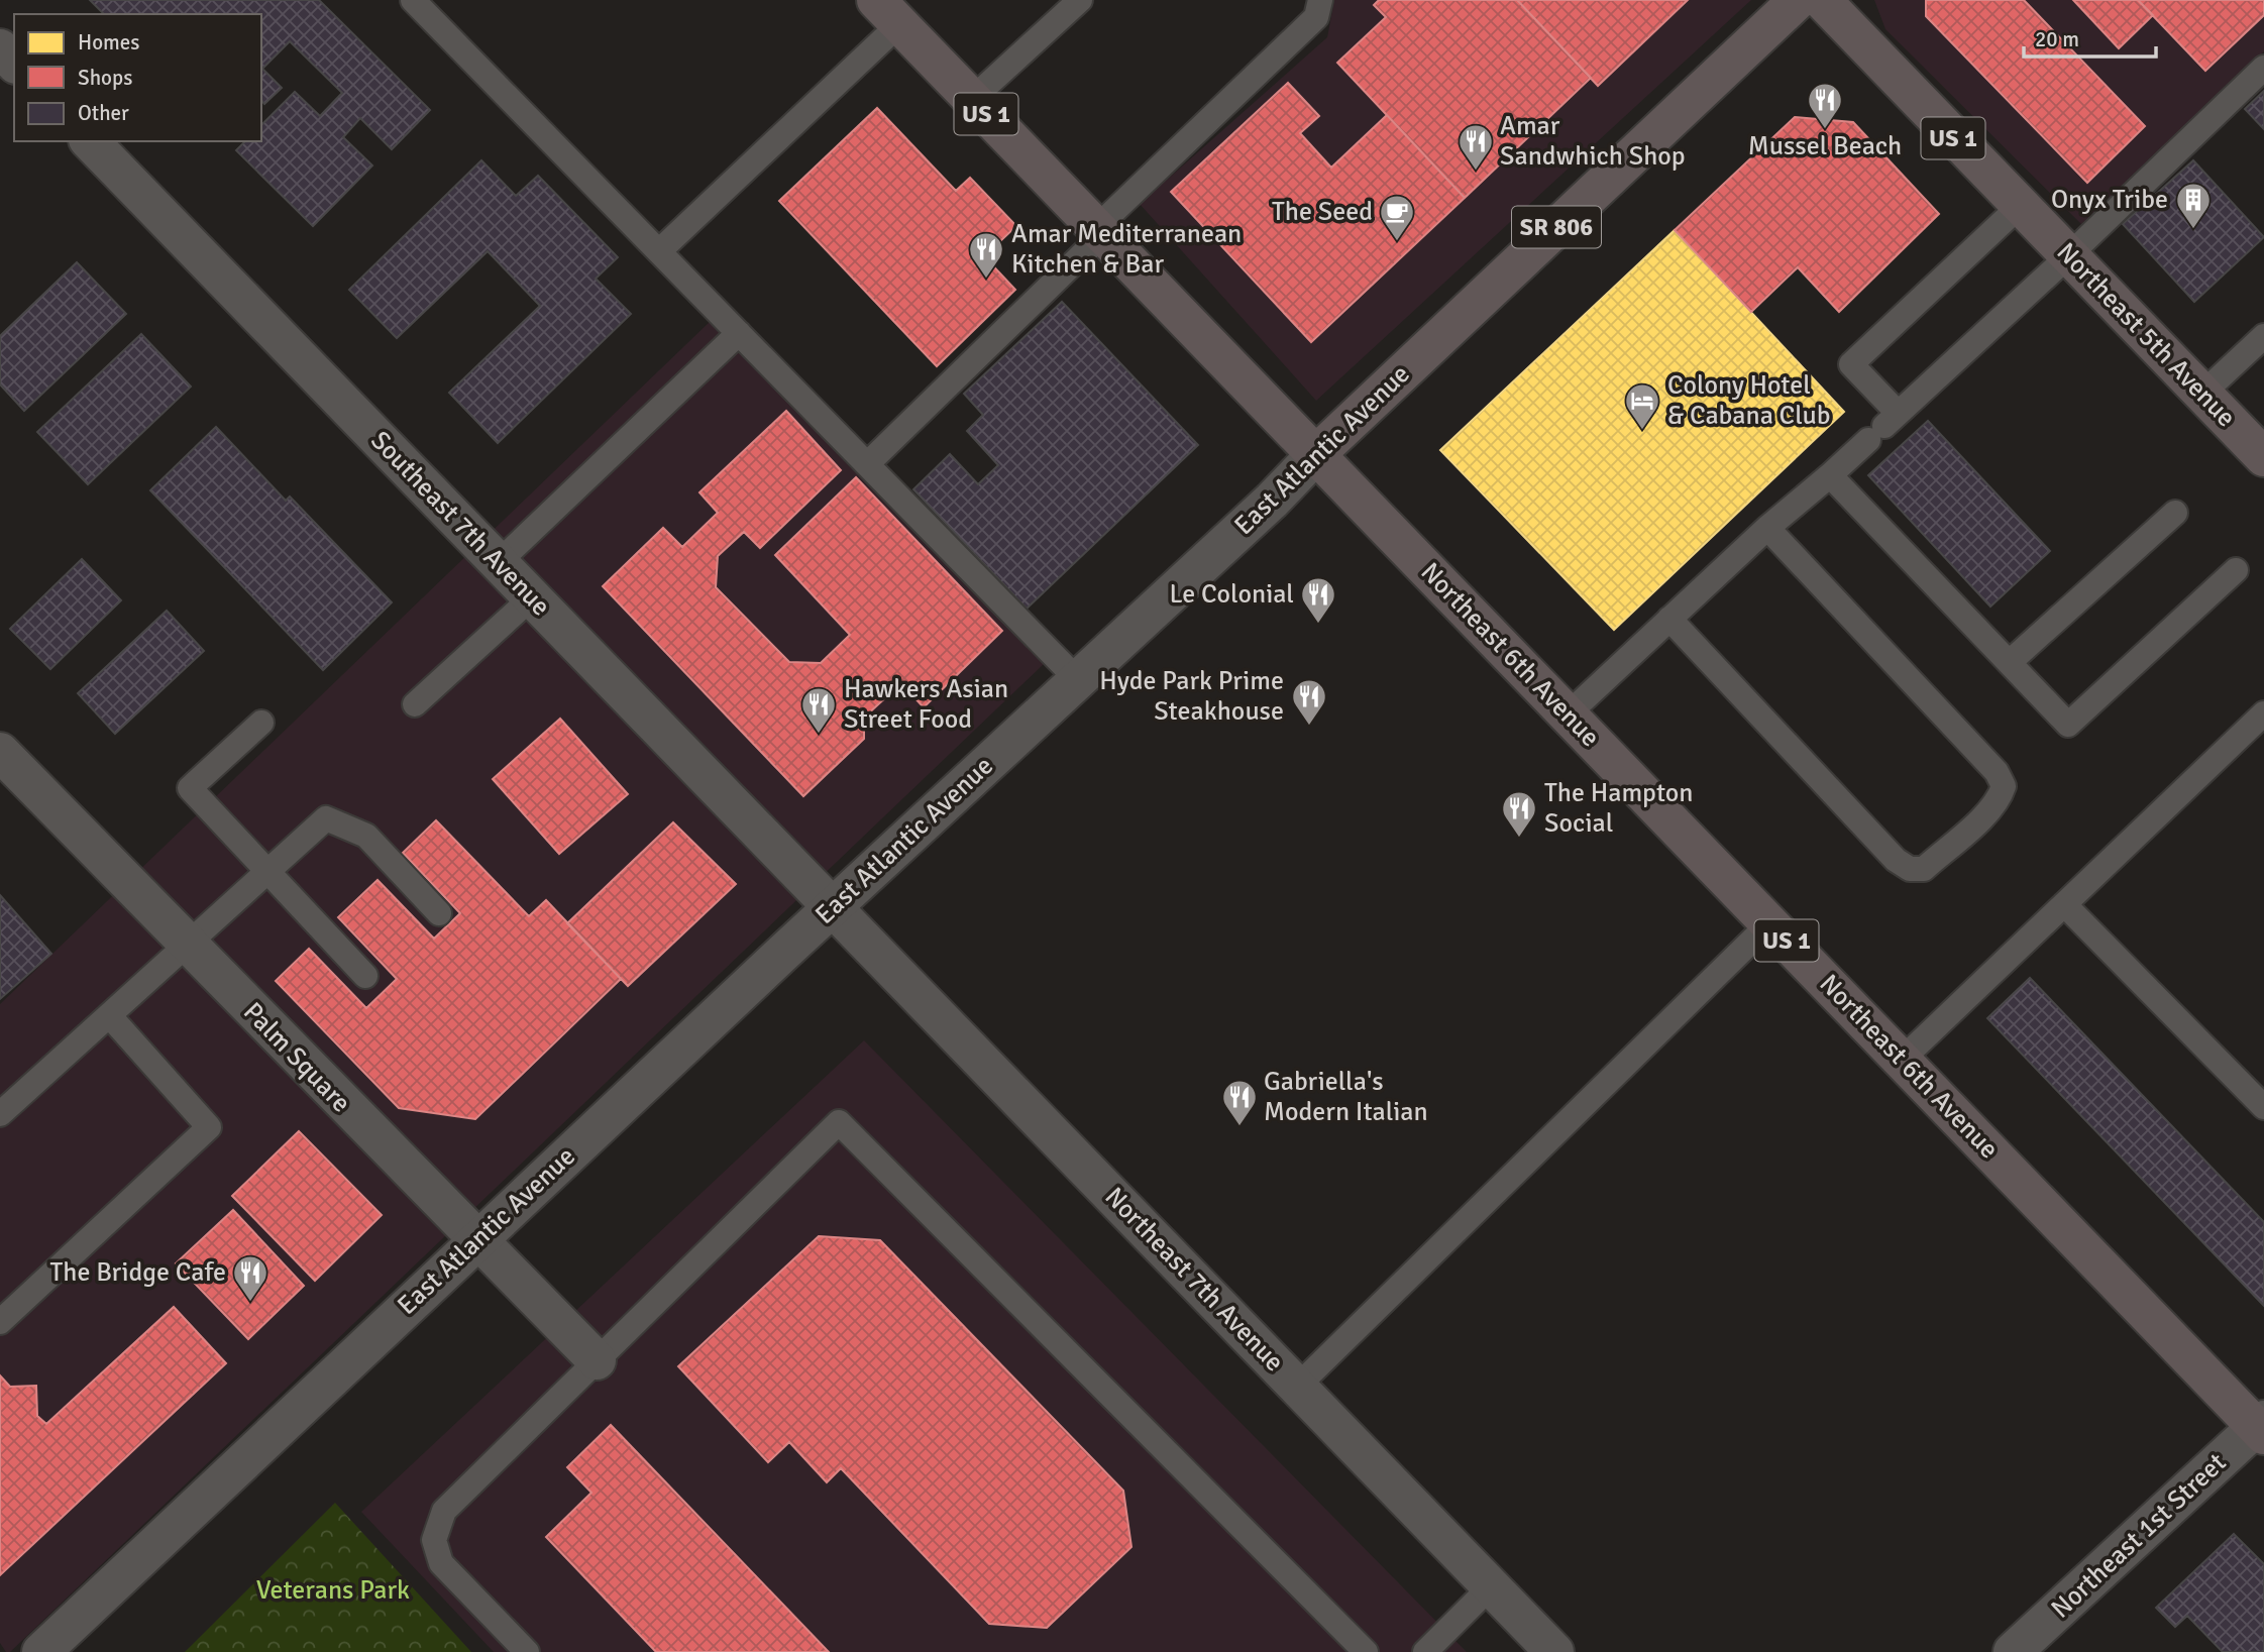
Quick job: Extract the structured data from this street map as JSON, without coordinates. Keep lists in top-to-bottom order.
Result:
{
  "streets": {
    "main road": [
      "US 1",
      "SR 806",
      "Northeast 5th Avenue",
      "East Atlantic Avenue",
      "Northeast 6th Avenue"
    ],
    "street": [
      "Southeast 7th Avenue",
      "Palm Square",
      "Northeast 7th Avenue",
      "Northeast 1st Street"
    ]
  },
  "crossings": [
    ["US 1", "East Atlantic Avenue"],
    ["US 1", "Northeast 6th Avenue"],
    ["East Atlantic Avenue", "Southeast 7th Avenue"],
    ["East Atlantic Avenue", "Northeast 6th Avenue"],
    ["East Atlantic Avenue", "Palm Square"],
    ["East Atlantic Avenue", "Northeast 7th Avenue"],
    ["Southeast 7th Avenue", "Northeast 7th Avenue"],
    ["Northeast 6th Avenue", "Northeast 1st Street"]
  ],
  "parks": ["Veterans Park"],
  "places": {
    "restaurant": [
      "Mussel Beach",
      "Amar Sandwhich Shop",
      "Amar Mediterranean Kitchen & Bar",
      "Le Colonial",
      "Hyde Park Prime Steakhouse",
      "Hawkers Asian Street Food",
      "The Hampton Social",
      "Gabriella's Modern Italian",
      "The Bridge Cafe"
    ],
    "building": ["Onyx Tribe"],
    "cafe": ["The Seed"],
    "hotel": ["Colony Hotel & Cabana Club"]
  },
  "legend": ["Homes", "Shops", "Other"],
  "scale_bar": "20 m"
}
